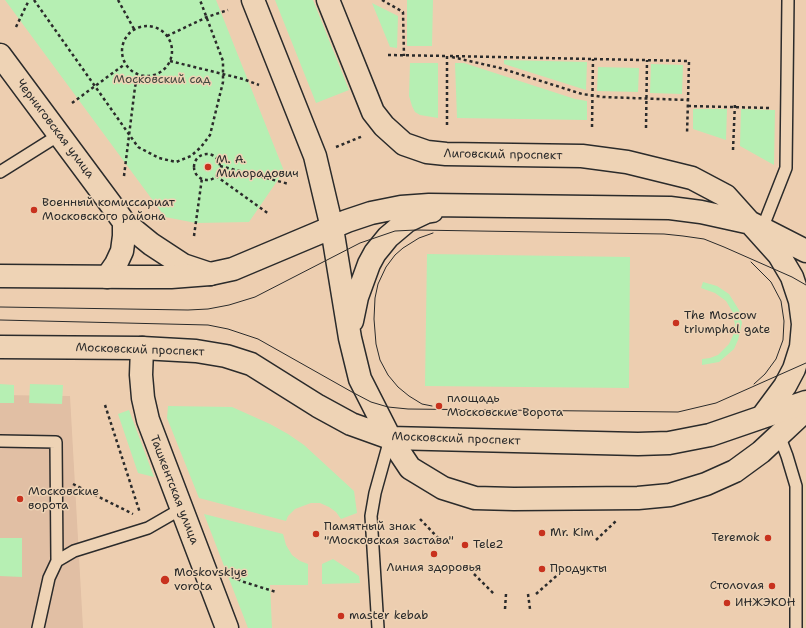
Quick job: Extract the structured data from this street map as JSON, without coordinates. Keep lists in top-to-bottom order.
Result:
{
  "streets": {
    "main road": [
      "Черниговская улица",
      "Лиговский проспект",
      "Московский проспект",
      "Ташкентская улица"
    ]
  },
  "crossings": [
    ["Лиговский проспект", "Московский проспект"],
    ["Московский проспект", "Ташкентская улица"]
  ],
  "parks": ["Московский сад"],
  "places": [
    "М. А. Милорадович",
    "Военный комиссариат Московского района",
    "The Moscow triumphal gate",
    "площадь Московские Ворота",
    "Московские ворота",
    "Mr. Kim",
    "Памятный знак \"Московская застава\"",
    "Teremok",
    "Tele2",
    "Линия здоровья",
    "Продукты",
    "Moskovskiye vorota",
    "Столоvая",
    "ИНЖЭКОН",
    "master kebab"
  ]
}
